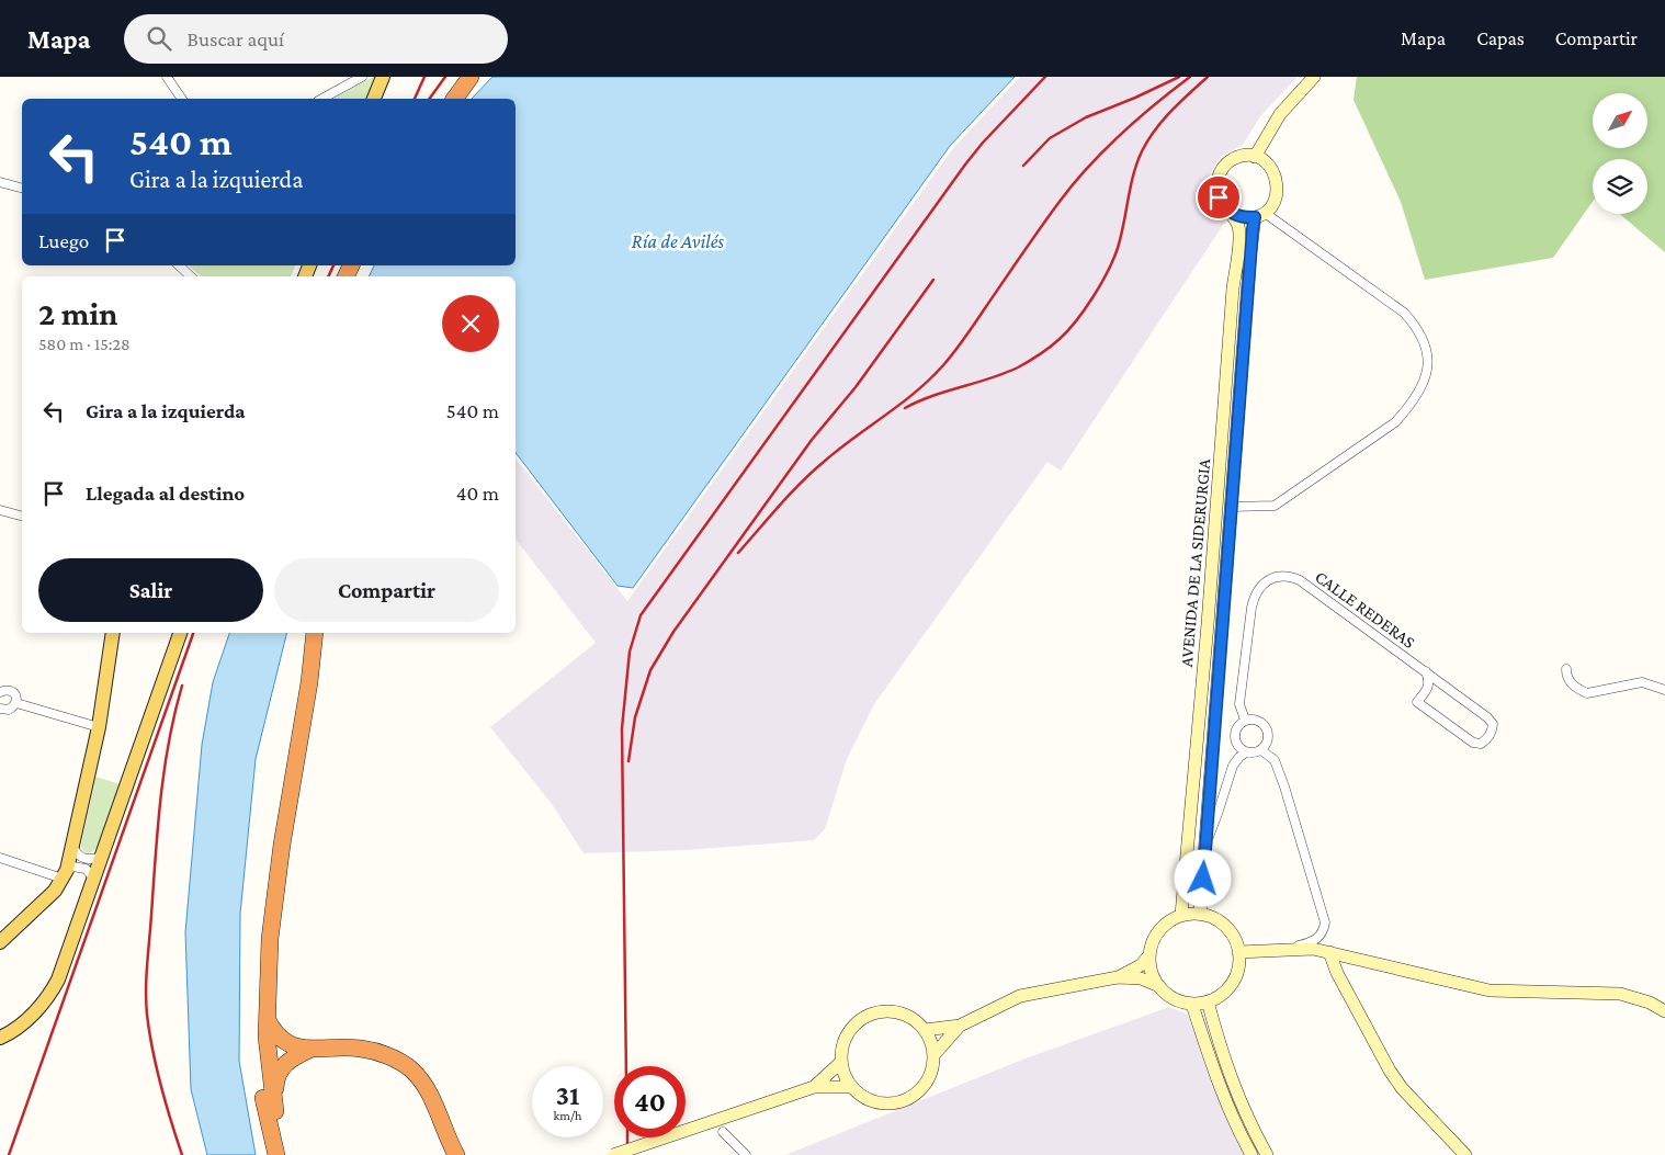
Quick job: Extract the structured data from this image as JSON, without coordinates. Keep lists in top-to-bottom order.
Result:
{
  "streets": {
    "main road": ["AVENIDA DE LA SIDERURGIA"],
    "street": ["CALLE REDERAS"]
  },
  "water": ["Ría de Avilés"],
  "north": "top right",
  "page": {
    "header": "Mapa",
    "search": "Buscar aquí",
    "nav": ["Mapa", "Capas", "Compartir"],
    "turn": ["540 m", "Gira a la izquierda"],
    "then": "Luego",
    "heading": ["2 min", "580 m · 15:28"],
    "list": [
      {
        "name": "Gira a la izquierda",
        "value": "540 m"
      },
      {
        "name": "Llegada al destino",
        "value": "40 m"
      }
    ],
    "buttons": ["Salir", "Compartir"],
    "speed": "31 km/h",
    "limit": "40"
  }
}
